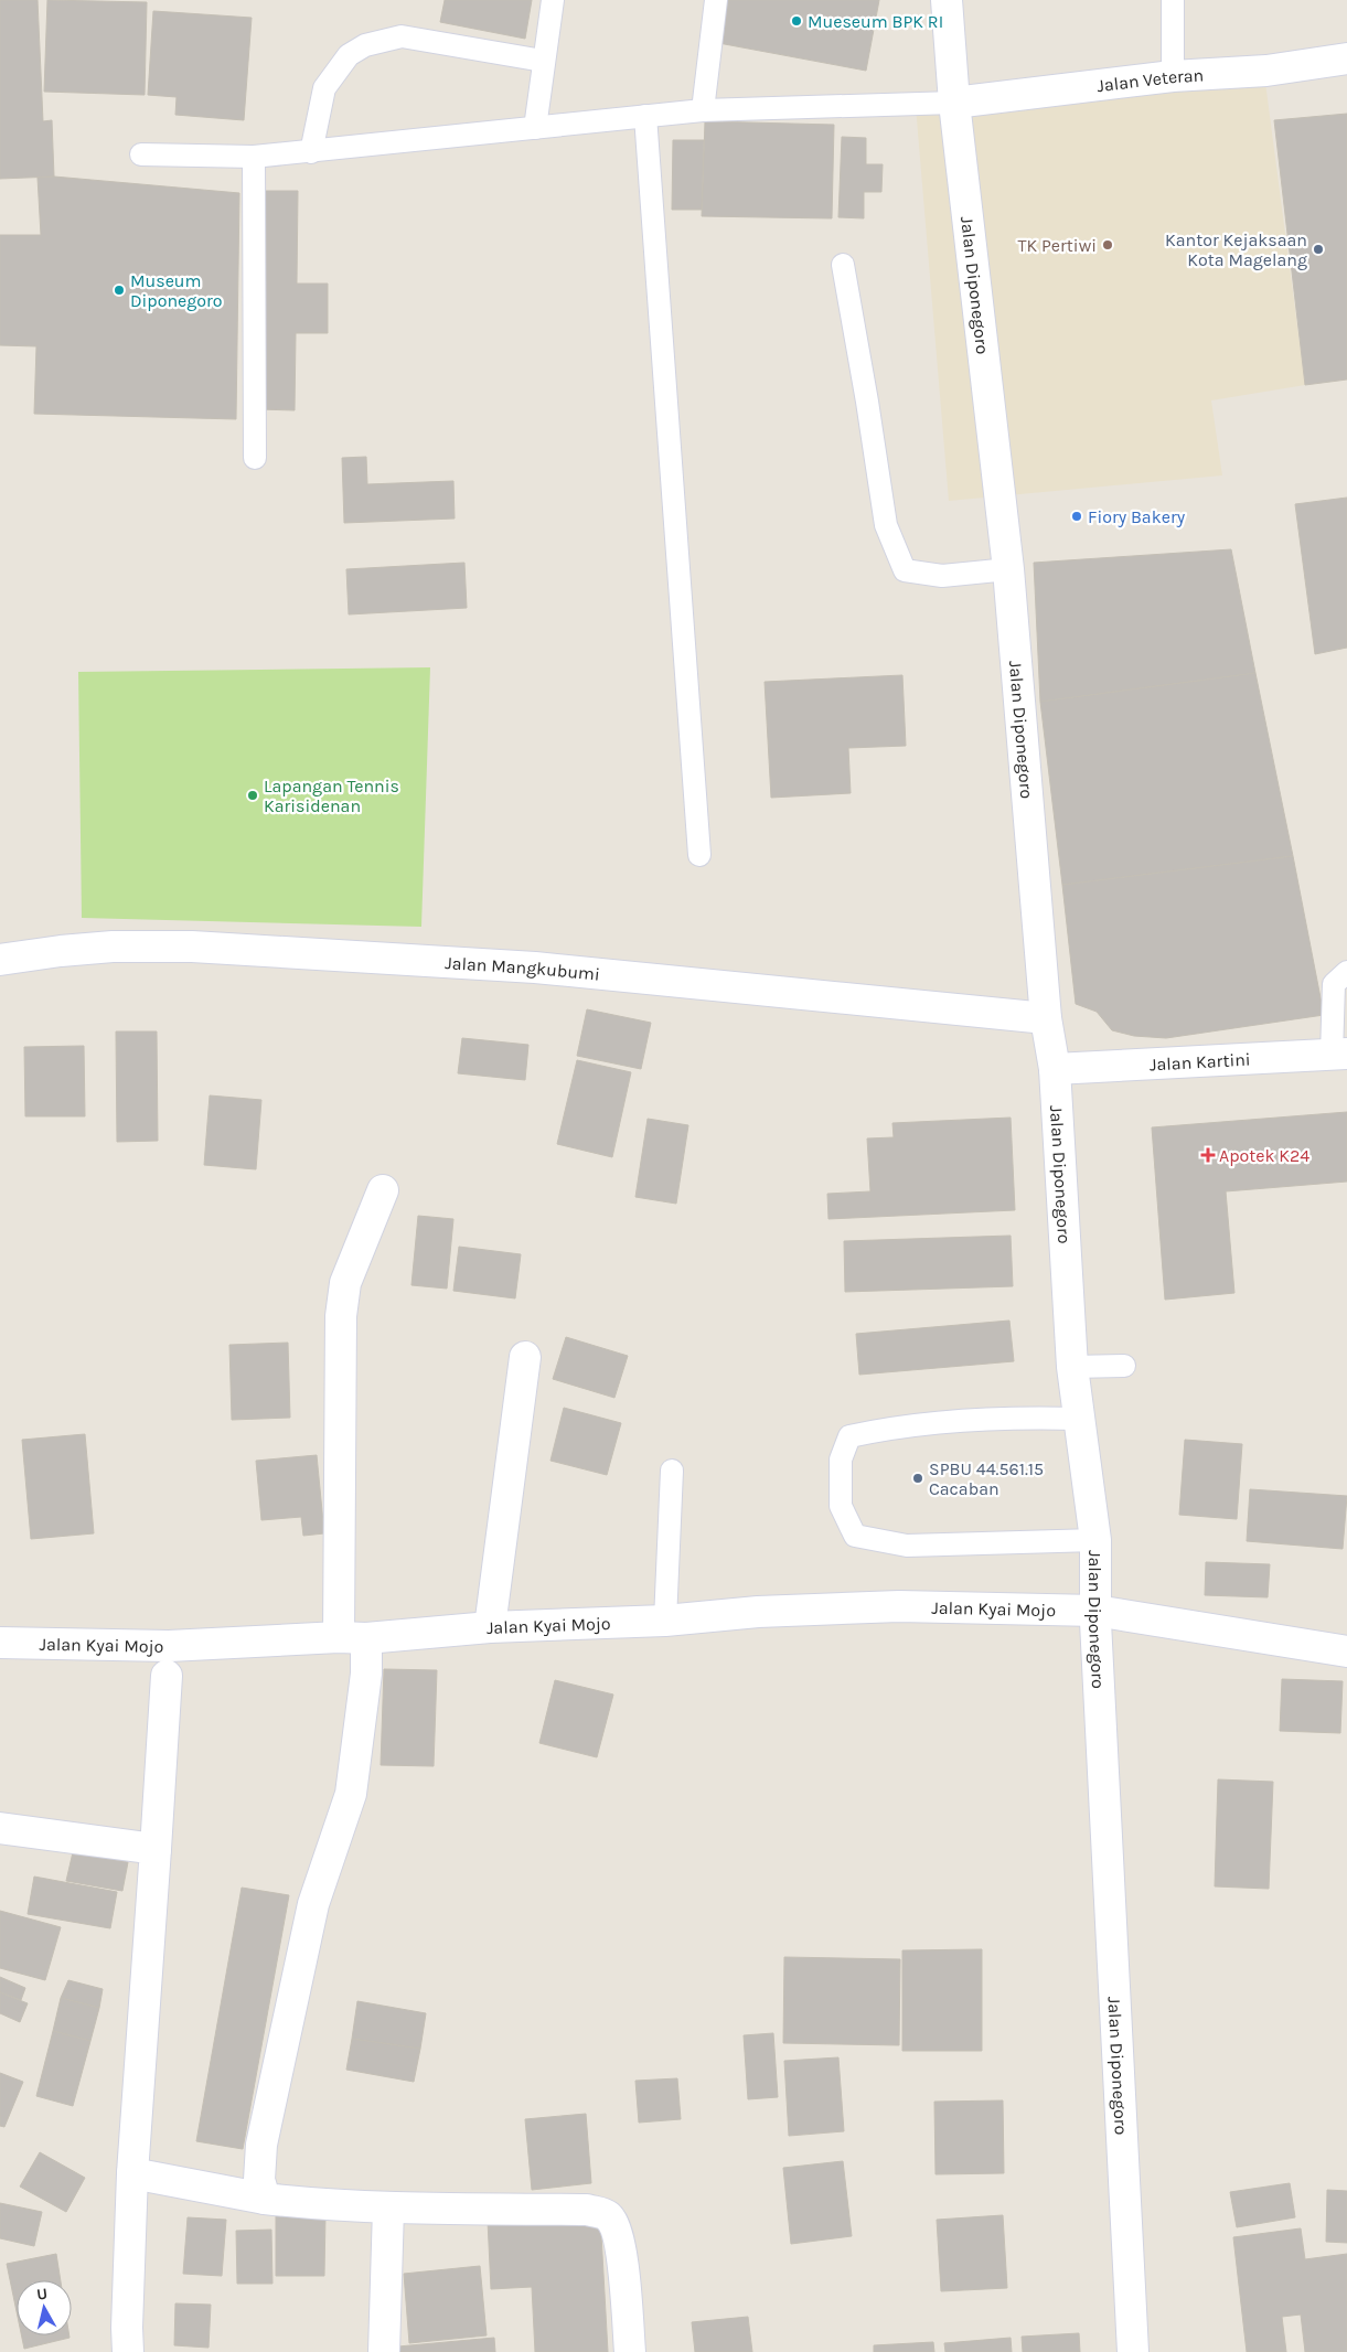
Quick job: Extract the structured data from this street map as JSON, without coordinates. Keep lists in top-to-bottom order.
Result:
{
  "streets": {
    "street": [
      "Jalan Veteran",
      "Jalan Diponegoro",
      "Jalan Mangkubumi",
      "Jalan Kartini",
      "Jalan Kyai Mojo"
    ]
  },
  "crossings": [
    ["Jalan Veteran", "Jalan Diponegoro"],
    ["Jalan Diponegoro", "Jalan Mangkubumi"],
    ["Jalan Diponegoro", "Jalan Kartini"],
    ["Jalan Diponegoro", "Jalan Kyai Mojo"]
  ],
  "places": {
    "other": [
      "Mueseum BPK RI",
      "TK Pertiwi",
      "Kantor Kejaksaan Kota Magelang",
      "Museum Diponegoro",
      "Fiory Bakery",
      "Lapangan Tennis Karisidenan",
      "SPBU 44.561.15 Cacaban"
    ],
    "health": ["Apotek K24"]
  },
  "north": "top"
}
